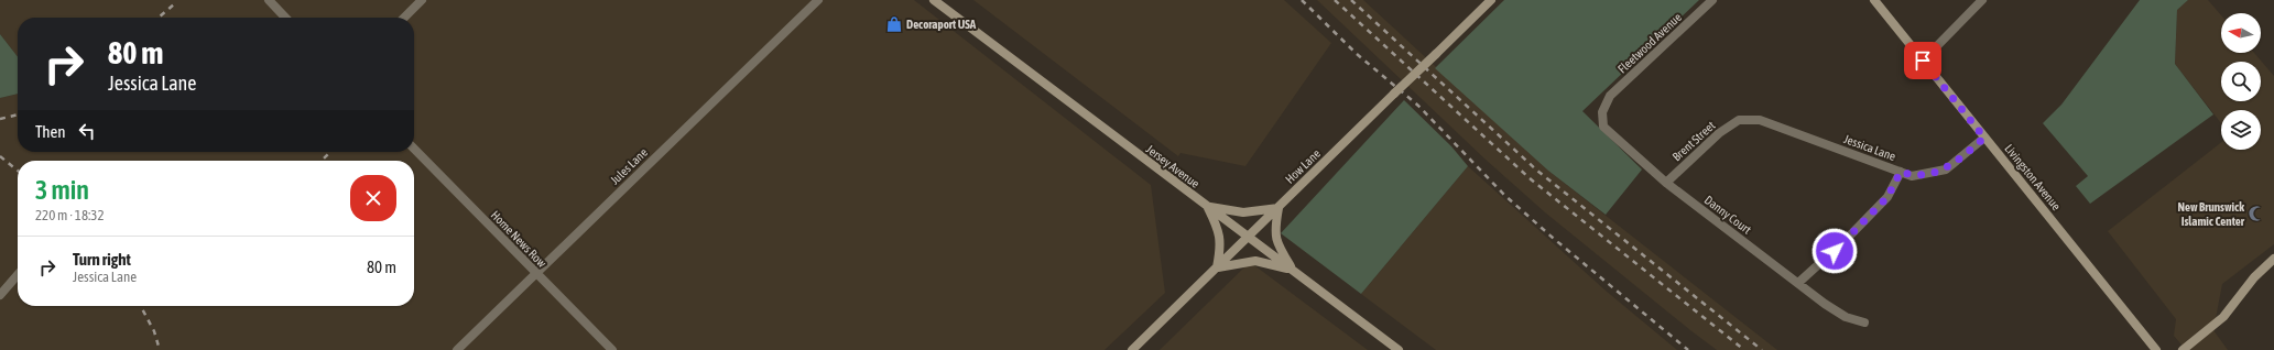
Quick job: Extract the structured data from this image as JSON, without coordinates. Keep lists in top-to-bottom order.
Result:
{
  "streets": {
    "main road": ["Jersey Avenue", "How Lane", "Livingston Avenue"],
    "street": [
      "Fleetwood Avenue",
      "Brent Street",
      "Jessica Lane",
      "Jules Lane",
      "Danny Court",
      "Home News Row"
    ]
  },
  "crossings": [
    ["Fleetwood Avenue", "Danny Court"],
    ["Brent Street", "Jessica Lane"],
    ["Brent Street", "Danny Court"],
    ["Jessica Lane", "Livingston Avenue"],
    ["Jules Lane", "Home News Row"],
    ["Jersey Avenue", "How Lane"]
  ],
  "places": {
    "shop": ["Decoraport USA"],
    "mosque": ["New Brunswick Islamic Center"]
  },
  "north": "left",
  "page": {
    "turn": ["80 m", "Jessica Lane"],
    "then": "Then",
    "heading": ["3 min", "220 m · 18:32"],
    "list": [
      {
        "name": "Turn right",
        "note": "Jessica Lane",
        "value": "80 m"
      }
    ]
  }
}
